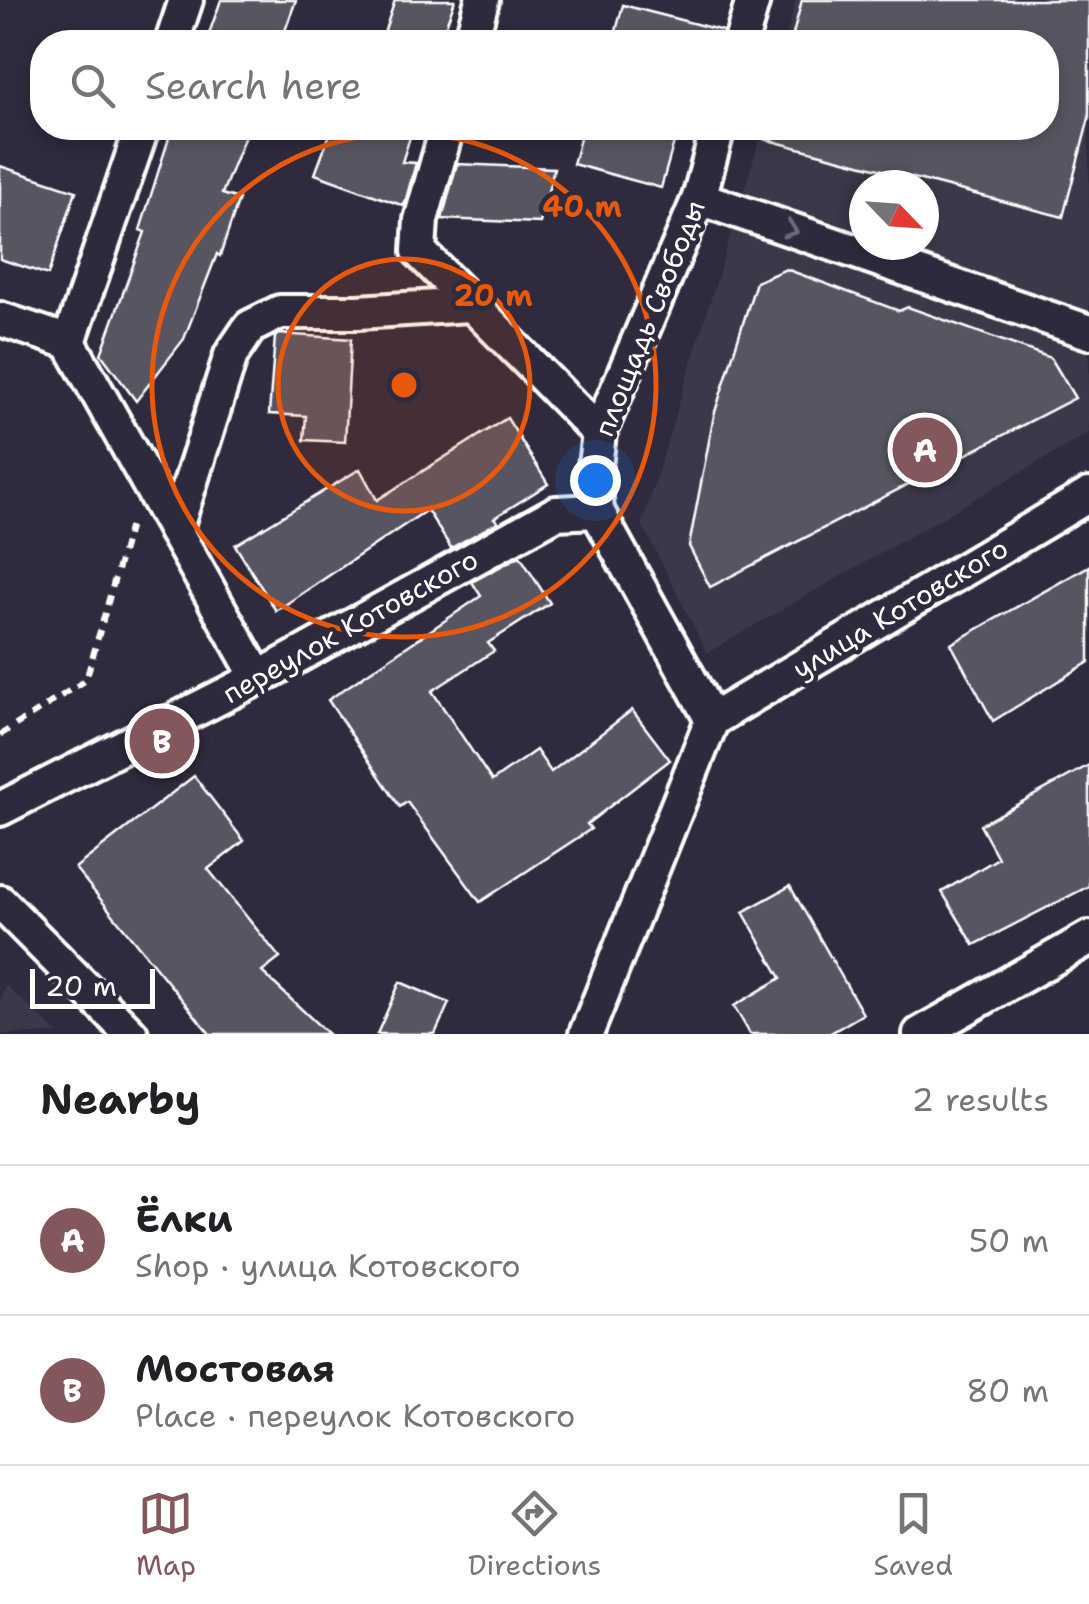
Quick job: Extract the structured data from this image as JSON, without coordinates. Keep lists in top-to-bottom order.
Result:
{
  "streets": {
    "street": ["площадь Свободы", "улица Котовского", "переулок Котовского"]
  },
  "crossings": [
    ["площадь Свободы", "улица Котовского"],
    ["площадь Свободы", "переулок Котовского"]
  ],
  "scale_bar": "20 m",
  "north": "bottom right",
  "page": {
    "search": "Search here",
    "pins": ["A", "B"],
    "scale": "20 m",
    "heading": ["Nearby", "2 results"],
    "list": [
      {
        "mark": "A",
        "name": "Ёлки",
        "note": "Shop · улица Котовского",
        "value": "50 m"
      },
      {
        "mark": "B",
        "name": "Мостовая",
        "note": "Place · переулок Котовского",
        "value": "80 m"
      }
    ],
    "nav": ["Map", "Directions", "Saved"]
  },
  "rings": ["40 m", "20 m"]
}
